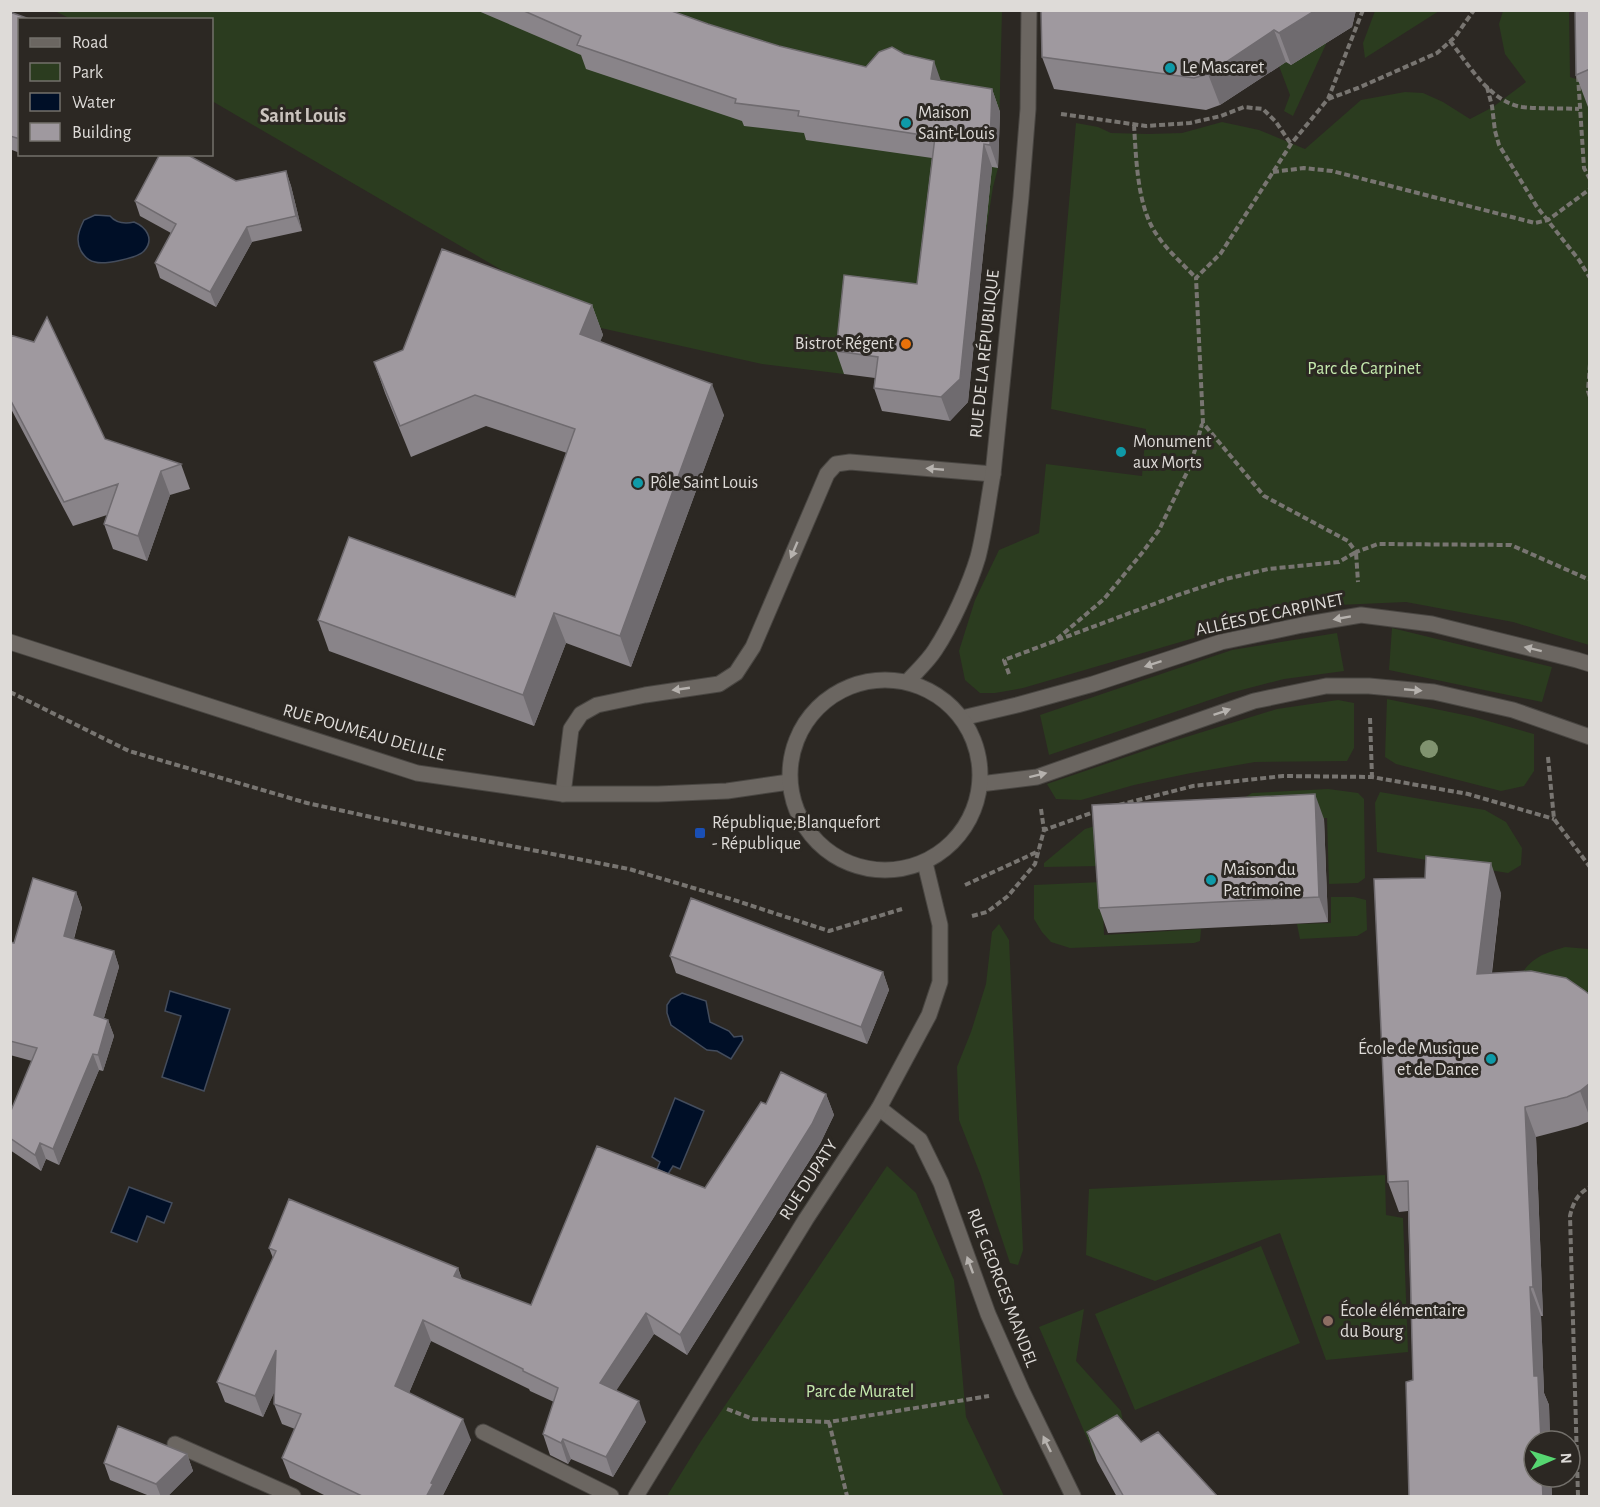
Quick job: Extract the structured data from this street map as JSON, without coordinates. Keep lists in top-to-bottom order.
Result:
{
  "streets": {
    "street": [
      "RUE DE LA RÉPUBLIQUE",
      "ALLÉES DE CARPINET",
      "RUE POUMEAU DELILLE",
      "RUE DUPATY",
      "RUE GEORGES MANDEL"
    ]
  },
  "crossings": [
    ["RUE DE LA RÉPUBLIQUE", "ALLÉES DE CARPINET"],
    ["RUE DE LA RÉPUBLIQUE", "RUE POUMEAU DELILLE"],
    ["RUE DE LA RÉPUBLIQUE", "RUE DUPATY"],
    ["ALLÉES DE CARPINET", "RUE POUMEAU DELILLE"],
    ["ALLÉES DE CARPINET", "RUE DUPATY"],
    ["RUE POUMEAU DELILLE", "RUE DUPATY"],
    ["RUE DUPATY", "RUE GEORGES MANDEL"]
  ],
  "one_way": ["RUE GEORGES MANDEL"],
  "districts": ["Saint Louis"],
  "parks": ["Parc de Carpinet", "Parc de Muratel"],
  "places": {
    "other": [
      "Le Mascaret",
      "Maison Saint-Louis",
      "Bistrot Régent",
      "Monument aux Morts",
      "Pôle Saint Louis",
      "Maison du Patrimoine",
      "École de Musique et de Dance",
      "École élémentaire du Bourg"
    ],
    "transit": ["République;Blanquefort - République"]
  },
  "legend": [
    "Road",
    "Park",
    "Water",
    "Building"
  ],
  "north": "right"
}
